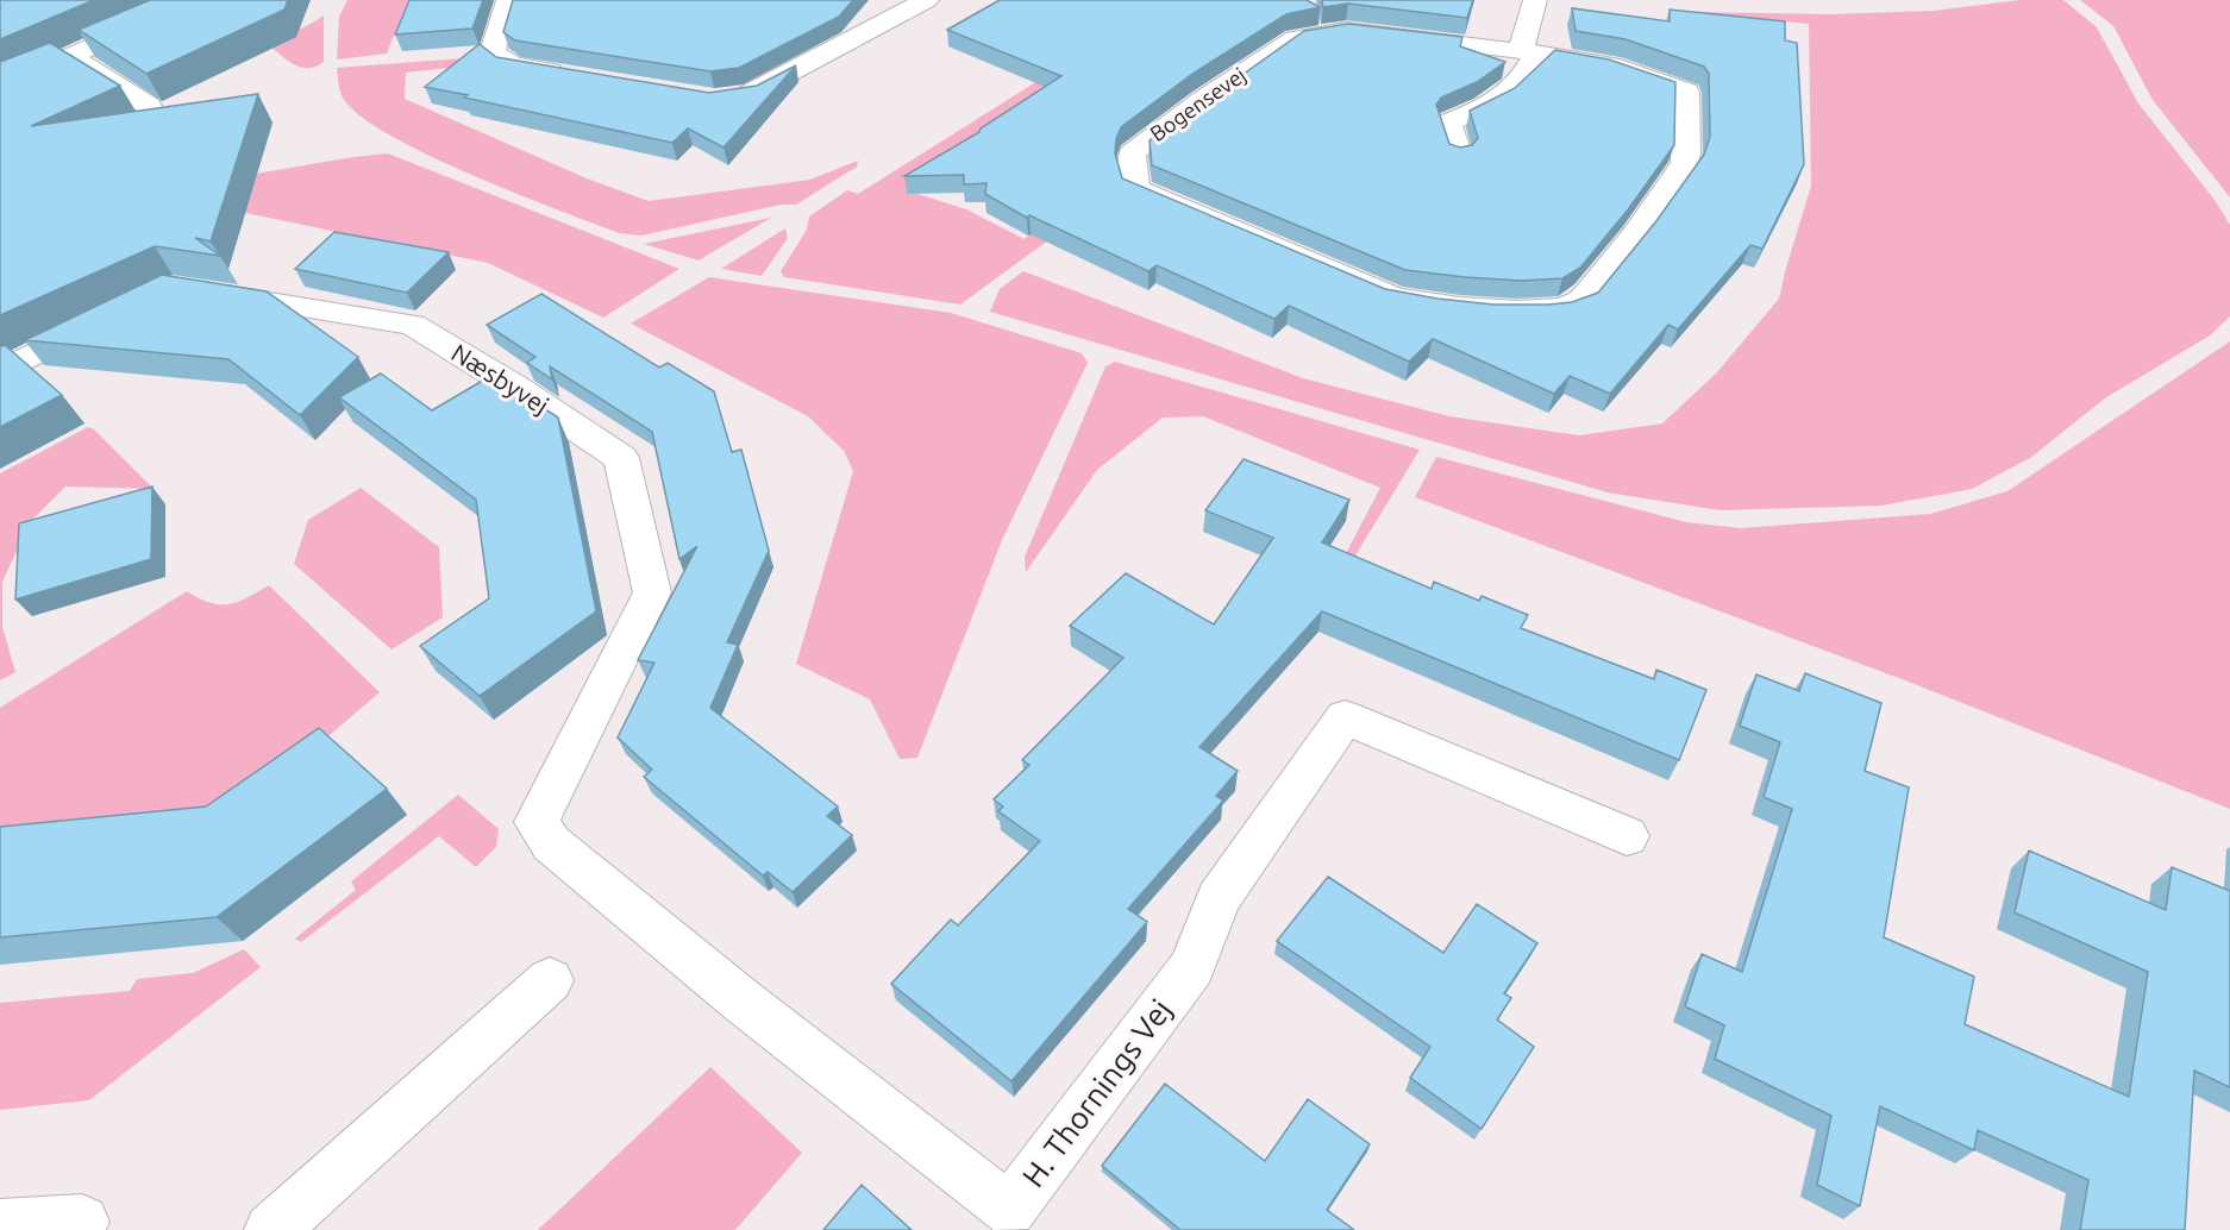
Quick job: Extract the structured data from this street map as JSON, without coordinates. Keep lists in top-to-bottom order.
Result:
{
  "streets": {
    "street": ["Bogensevej", "Næsbyvej", "H. Thornings Vej"]
  },
  "crossings": [
    ["Næsbyvej", "H. Thornings Vej"]
  ]
}
